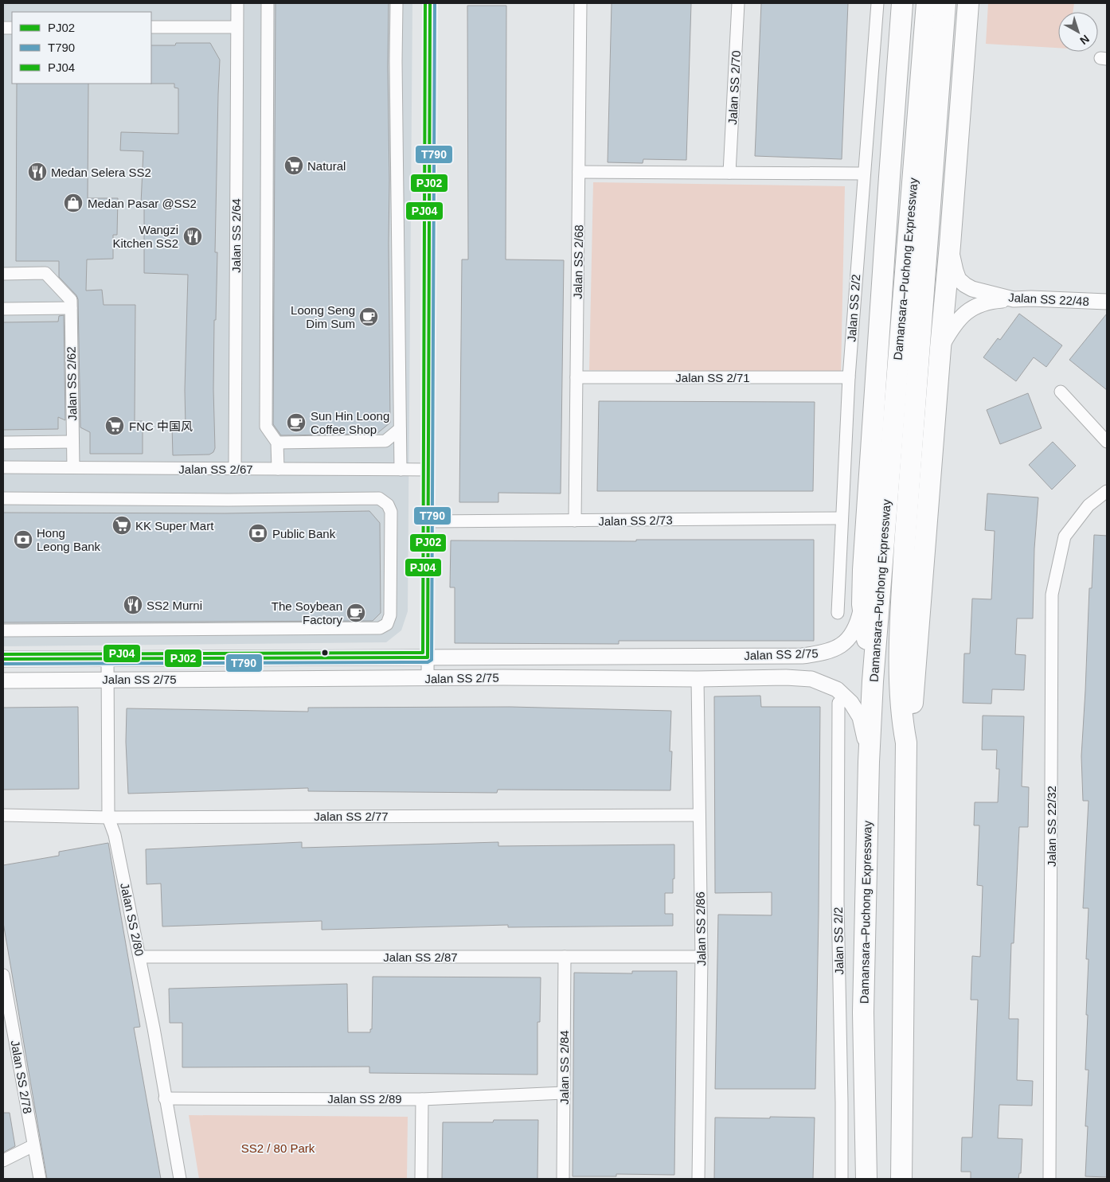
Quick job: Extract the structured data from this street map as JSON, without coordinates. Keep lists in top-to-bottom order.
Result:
{
  "streets": {
    "highway": ["Damansara–Puchong Expressway"],
    "street": [
      "Jalan SS 2/70",
      "Jalan SS 2/64",
      "Jalan SS 2/68",
      "Jalan SS 22/48",
      "Jalan SS 2/2",
      "Jalan SS 2/71",
      "Jalan SS 2/62",
      "Jalan SS 2/67",
      "Jalan SS 2/73",
      "Jalan SS 2/75",
      "Jalan SS 2/77",
      "Jalan SS 22/32",
      "Jalan SS 2/80",
      "Jalan SS 2/86",
      "Jalan SS 2/87",
      "Jalan SS 2/84",
      "Jalan SS 2/78",
      "Jalan SS 2/89"
    ]
  },
  "crossings": [
    ["Jalan SS 2/64", "Jalan SS 2/67"],
    ["Jalan SS 2/68", "Jalan SS 2/71"],
    ["Jalan SS 2/68", "Jalan SS 2/73"],
    ["Damansara–Puchong Expressway", "Jalan SS 2/75"],
    ["Jalan SS 2/2", "Jalan SS 2/71"],
    ["Jalan SS 2/2", "Jalan SS 2/73"],
    ["Jalan SS 2/62", "Jalan SS 2/67"],
    ["Jalan SS 2/75", "Jalan SS 2/80"],
    ["Jalan SS 2/75", "Jalan SS 2/86"],
    ["Jalan SS 2/77", "Jalan SS 2/80"],
    ["Jalan SS 2/77", "Jalan SS 2/86"],
    ["Jalan SS 2/80", "Jalan SS 2/87"],
    ["Jalan SS 2/80", "Jalan SS 2/89"],
    ["Jalan SS 2/86", "Jalan SS 2/87"],
    ["Jalan SS 2/87", "Jalan SS 2/84"],
    ["Jalan SS 2/84", "Jalan SS 2/89"]
  ],
  "parks": ["SS2 / 80 Park"],
  "places": {
    "supermarket": ["Natural", "FNC 中国风", "KK Super Mart"],
    "restaurant": ["Medan Selera SS2", "Wangzi Kitchen SS2", "SS2 Murni"],
    "shop": ["Medan Pasar @SS2"],
    "cafe": ["Loong Seng Dim Sum", "Sun Hin Loong Coffee Shop", "The Soybean Factory"],
    "bank": ["Public Bank", "Hong Leong Bank"]
  },
  "lines": ["transit line PJ02", "transit line T790", "transit line PJ04"],
  "legend": ["PJ02", "T790", "PJ04"],
  "north": "bottom right"
}
